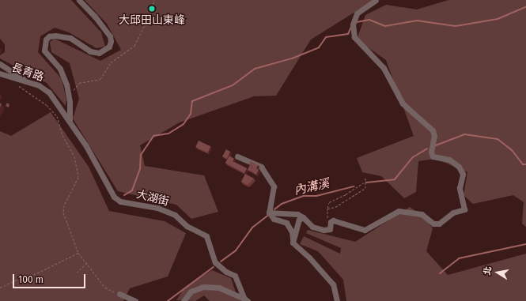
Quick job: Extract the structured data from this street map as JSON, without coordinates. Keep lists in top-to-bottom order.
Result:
{
  "streets": {
    "street": ["長青路", "大湖街"]
  },
  "crossings": [
    ["長青路", "大湖街"]
  ],
  "water": ["內溝溪"],
  "places": ["大邱田山東峰"],
  "scale_bar": "100 m",
  "north": "left"
}
